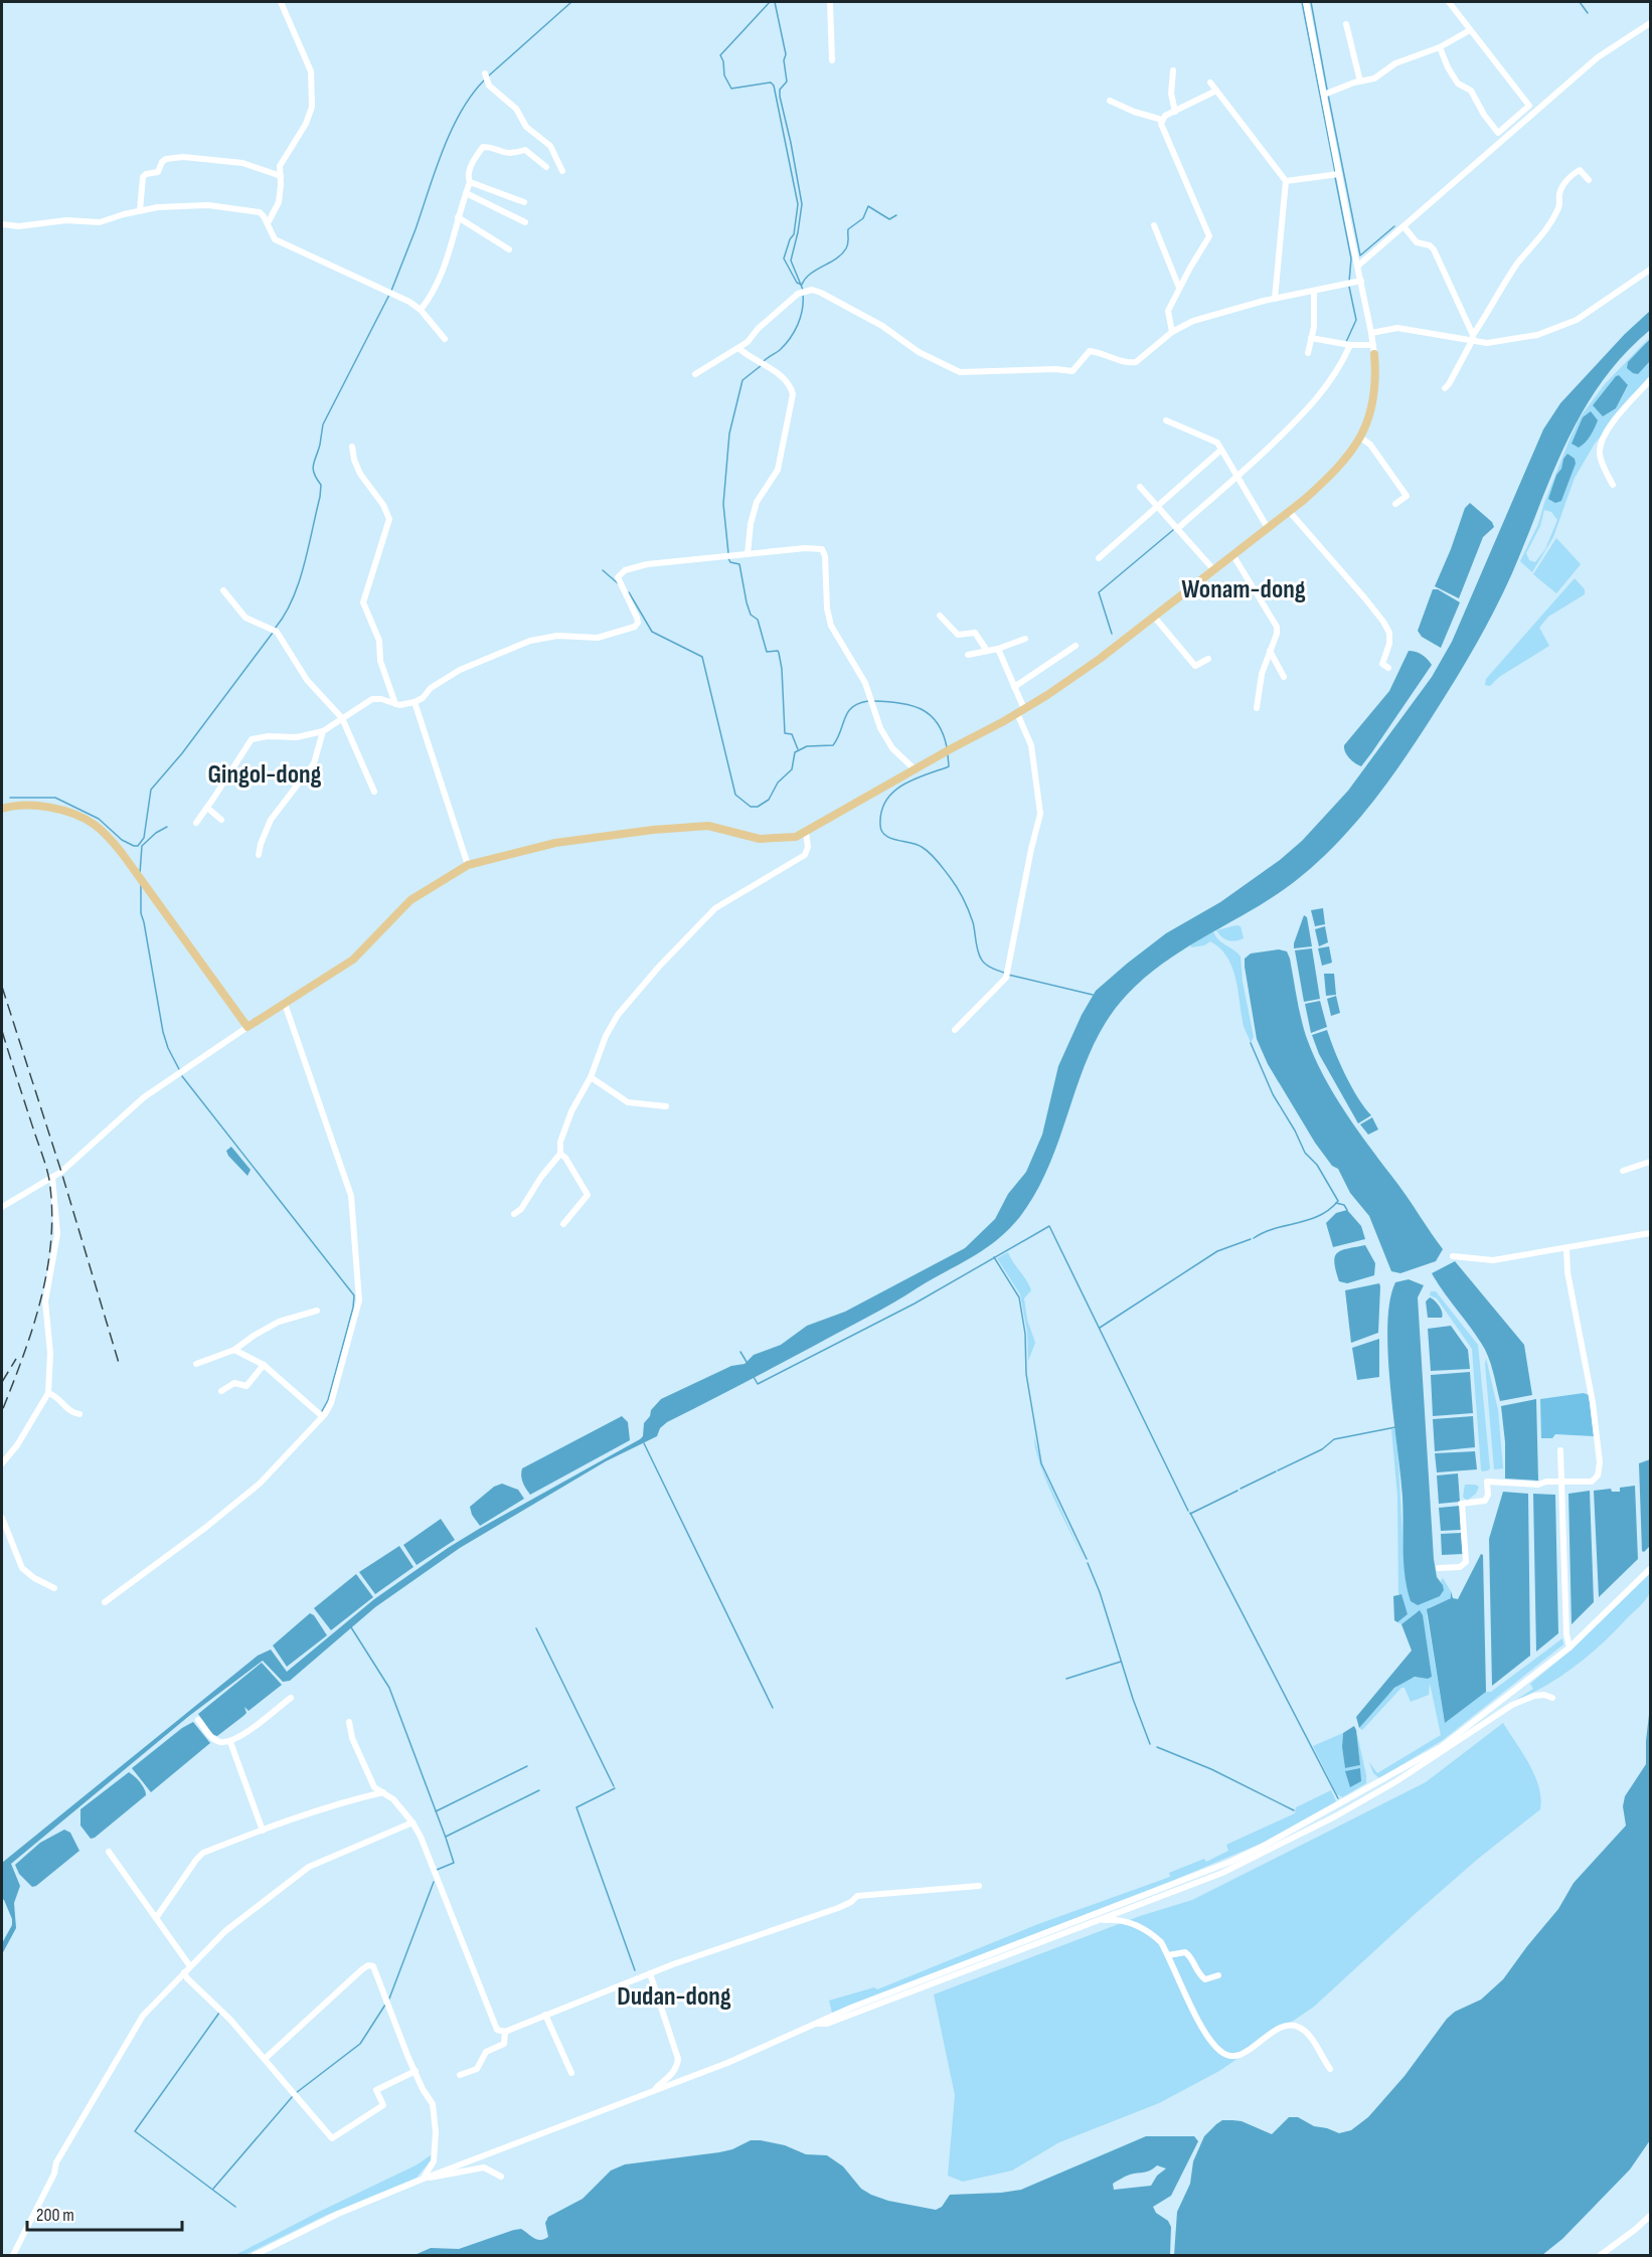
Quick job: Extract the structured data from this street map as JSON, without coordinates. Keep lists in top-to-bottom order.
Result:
{
  "districts": ["Wonam-dong", "Gingol-dong", "Dudan-dong"],
  "scale_bar": "200 m"
}
